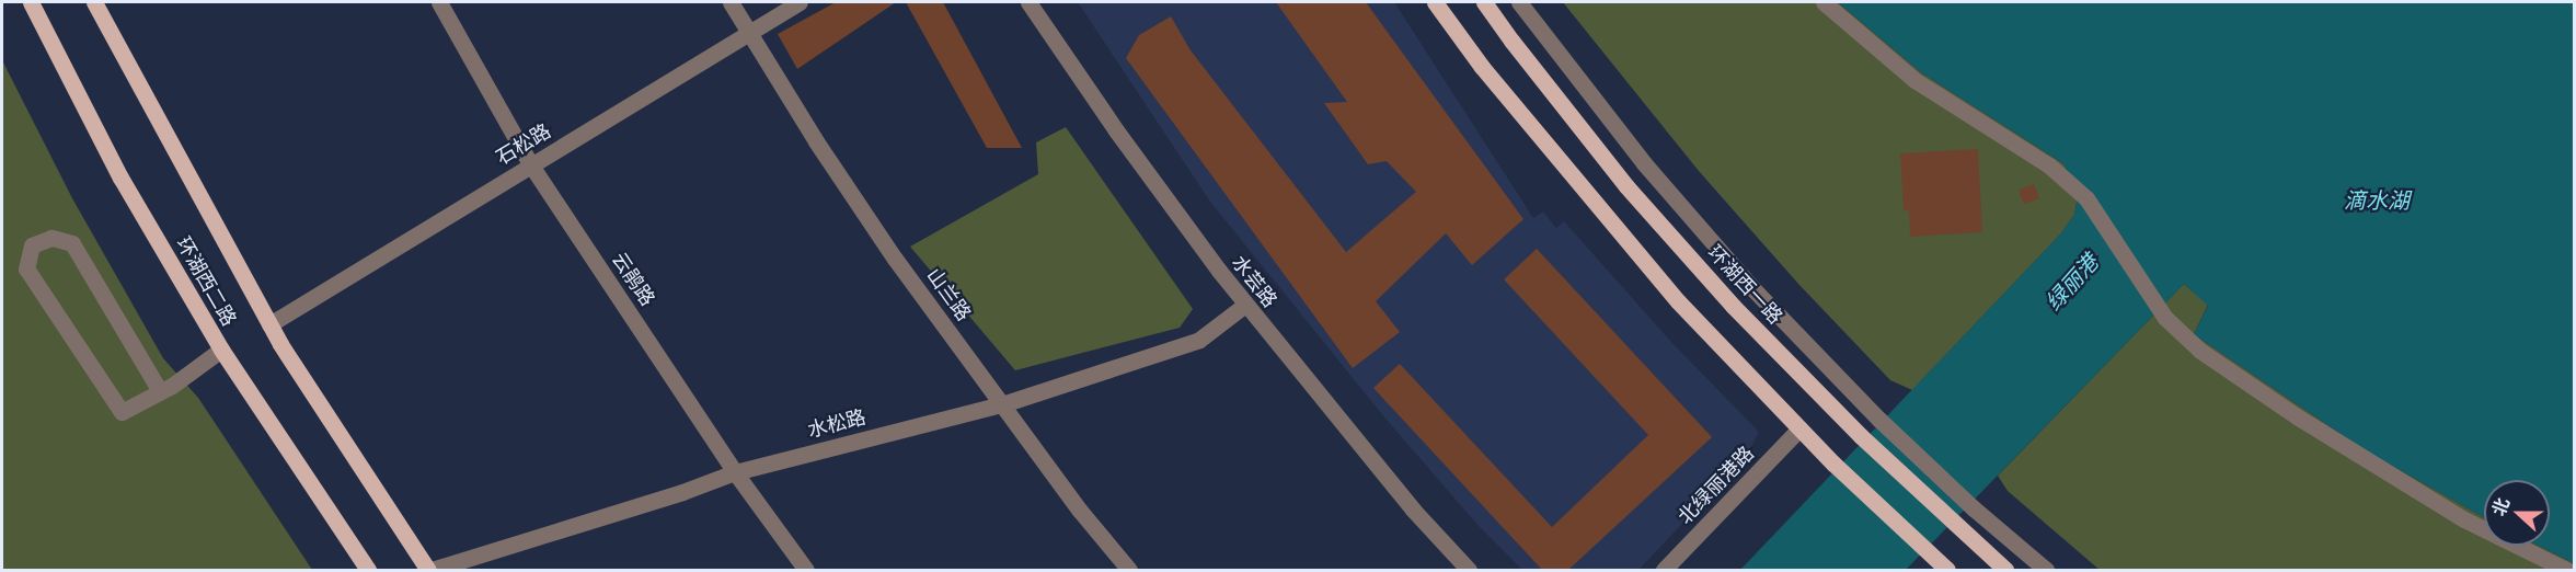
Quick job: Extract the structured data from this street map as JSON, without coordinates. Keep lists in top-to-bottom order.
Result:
{
  "streets": {
    "main road": ["环湖西二路", "环湖西一路"],
    "street": [
      "石松路",
      "云鹃路",
      "水芸路",
      "山兰路",
      "水松路",
      "北绿丽港路"
    ]
  },
  "crossings": [
    ["石松路", "云鹃路"],
    ["石松路", "环湖西二路"],
    ["石松路", "山兰路"],
    ["云鹃路", "水松路"],
    ["环湖西二路", "水松路"],
    ["水芸路", "水松路"],
    ["山兰路", "水松路"]
  ],
  "water": ["滴水湖", "绿丽港"],
  "north": "left"
}
